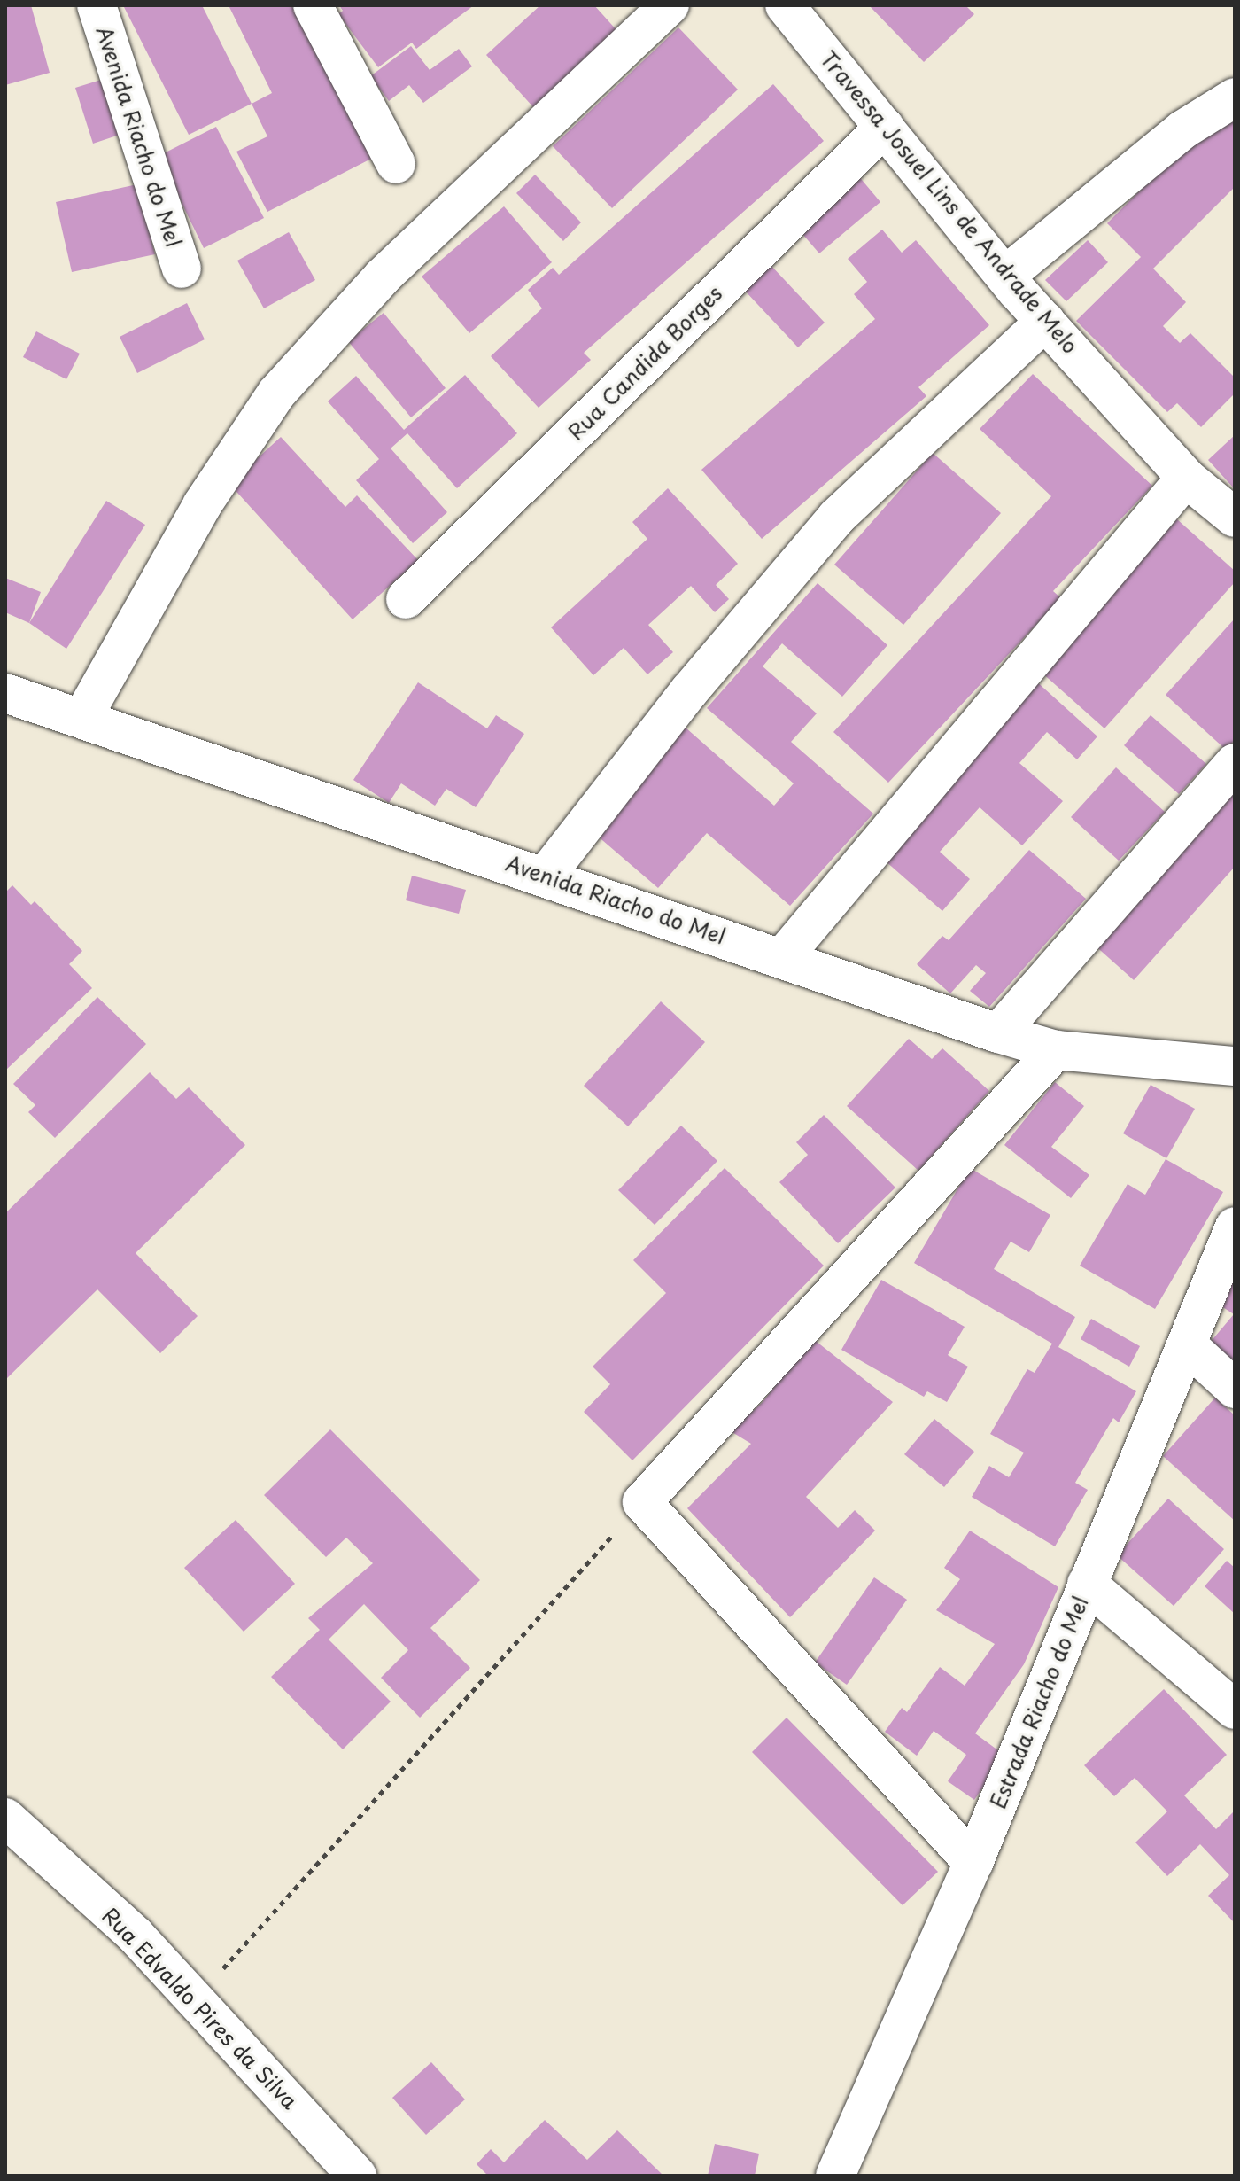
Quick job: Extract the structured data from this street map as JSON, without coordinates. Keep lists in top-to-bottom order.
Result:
{
  "streets": {
    "street": [
      "Avenida Riacho do Mel",
      "Travessa Josuel Lins de Andrade Melo",
      "Rua Candida Borges",
      "Estrada Riacho do Mel",
      "Rua Edvaldo Pires da Silva"
    ]
  },
  "crossings": [
    ["Travessa Josuel Lins de Andrade Melo", "Rua Candida Borges"]
  ]
}
